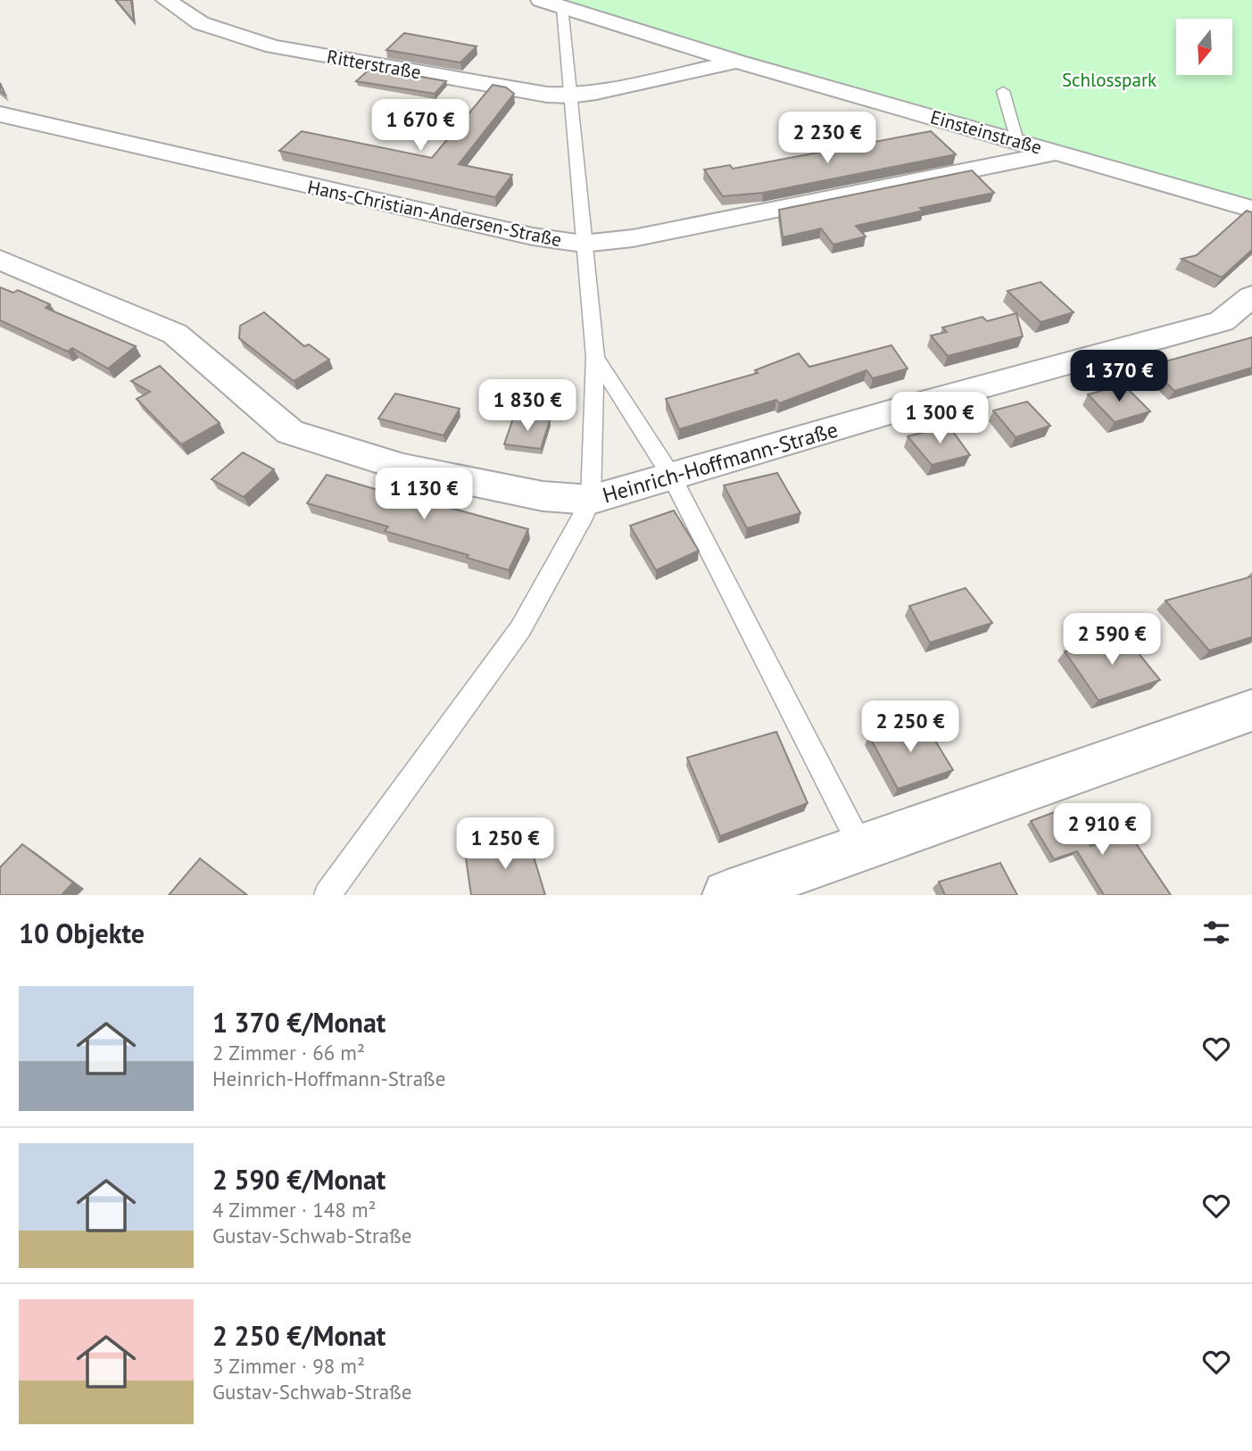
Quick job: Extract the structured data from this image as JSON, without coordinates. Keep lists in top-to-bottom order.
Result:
{
  "streets": {
    "street": [
      "Ritterstraße",
      "Einsteinstraße",
      "Hans-Christian-Andersen-Straße",
      "Heinrich-Hoffmann-Straße"
    ]
  },
  "crossings": [
    ["Ritterstraße", "Einsteinstraße"],
    ["Einsteinstraße", "Hans-Christian-Andersen-Straße"]
  ],
  "parks": ["Schlosspark"],
  "north": "bottom",
  "page": {
    "price": [
      "1 670 €",
      "2 230 €",
      "1 370 €",
      "1 830 €",
      "1 300 €",
      "1 130 €",
      "2 590 €",
      "2 250 €",
      "2 910 €",
      "1 250 €"
    ],
    "heading": "10 Objekte",
    "list": [
      {
        "name": "1 370 €/Monat",
        "note": "2 Zimmer · 66 m² · Heinrich-Hoffmann-Straße"
      },
      {
        "name": "2 590 €/Monat",
        "note": "4 Zimmer · 148 m² · Gustav-Schwab-Straße"
      },
      {
        "name": "2 250 €/Monat",
        "note": "3 Zimmer · 98 m² · Gustav-Schwab-Straße"
      }
    ]
  }
}
